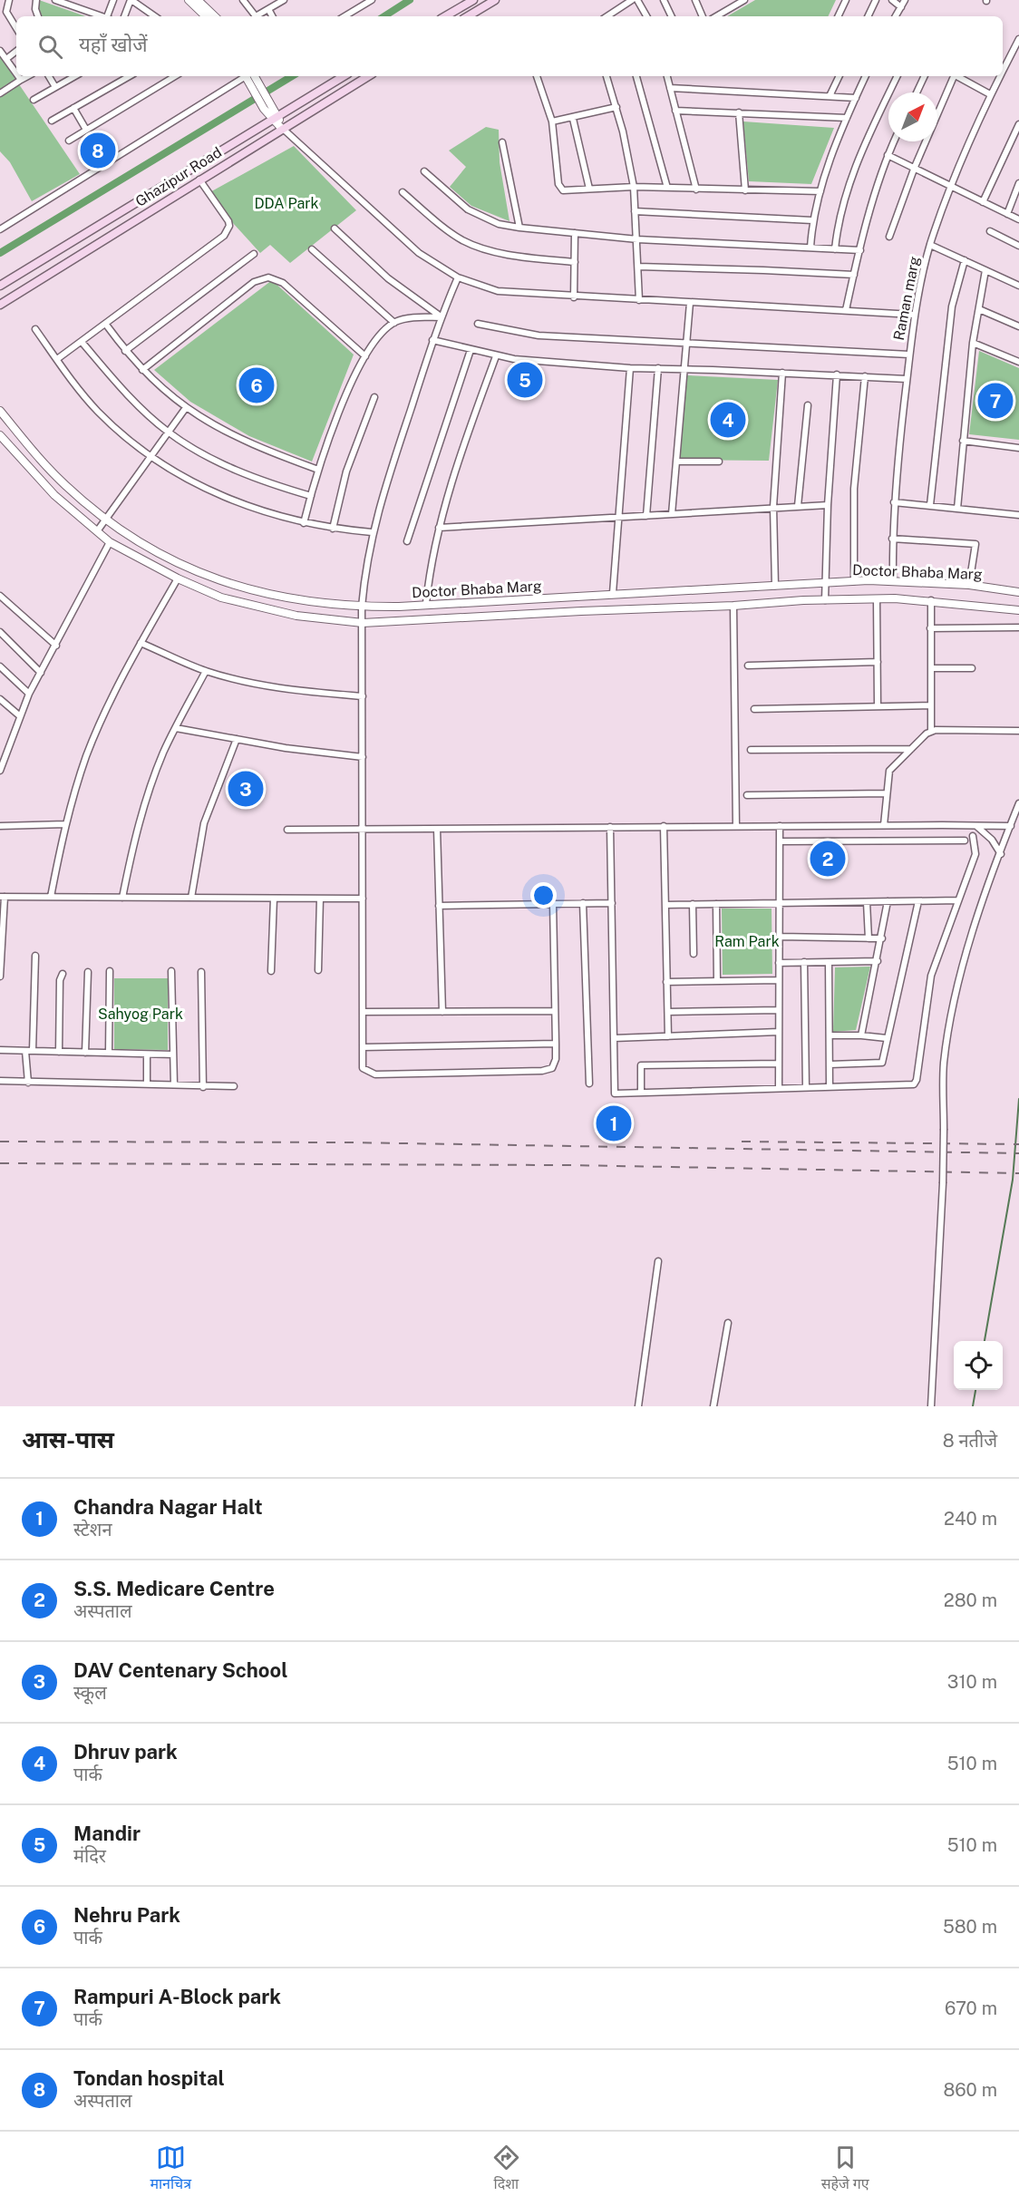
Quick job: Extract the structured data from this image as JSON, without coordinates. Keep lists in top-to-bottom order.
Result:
{
  "streets": {
    "main road": ["Ghazipur Road"],
    "street": ["Raman marg", "Doctor Bhaba Marg"]
  },
  "crossings": [
    ["Raman marg", "Doctor Bhaba Marg"]
  ],
  "parks": ["DDA Park", "Ram Park", "Sahyog Park"],
  "north": "top right",
  "page": {
    "search": "यहाँ खोजें",
    "pins": [
      "8",
      "5",
      "6",
      "7",
      "4",
      "3",
      "2",
      "1"
    ],
    "heading": ["आस-पास", "8 नतीजे"],
    "list": [
      {
        "mark": "1",
        "name": "Chandra Nagar Halt",
        "note": "स्टेशन",
        "value": "240 m"
      },
      {
        "mark": "2",
        "name": "S.S. Medicare Centre",
        "note": "अस्पताल",
        "value": "280 m"
      },
      {
        "mark": "3",
        "name": "DAV Centenary School",
        "note": "स्कूल",
        "value": "310 m"
      },
      {
        "mark": "4",
        "name": "Dhruv park",
        "note": "पार्क",
        "value": "510 m"
      },
      {
        "mark": "5",
        "name": "Mandir",
        "note": "मंदिर",
        "value": "510 m"
      },
      {
        "mark": "6",
        "name": "Nehru Park",
        "note": "पार्क",
        "value": "580 m"
      },
      {
        "mark": "7",
        "name": "Rampuri A-Block park",
        "note": "पार्क",
        "value": "670 m"
      },
      {
        "mark": "8",
        "name": "Tondan hospital",
        "note": "अस्पताल",
        "value": "860 m"
      }
    ],
    "nav": ["मानचित्र", "दिशा", "सहेजे गए"]
  }
}
